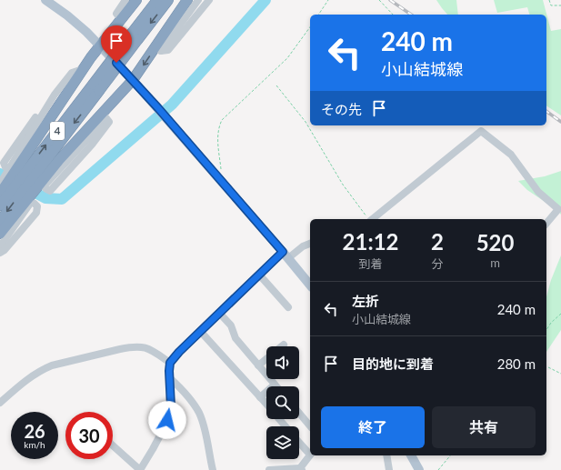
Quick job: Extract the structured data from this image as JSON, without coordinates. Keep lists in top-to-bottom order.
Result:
{
  "streets": {
    "highway": ["4"]
  },
  "page": {
    "turn": ["240 m", "小山結城線"],
    "then": "その先",
    "eta": [
      "21:12",
      "到着",
      "2",
      "分",
      "520",
      "m"
    ],
    "list": [
      {
        "name": "左折",
        "note": "小山結城線",
        "value": "240 m"
      },
      {
        "name": "目的地に到着",
        "value": "280 m"
      }
    ],
    "buttons": ["終了", "共有"],
    "speed": "26 km/h",
    "limit": "30"
  }
}
